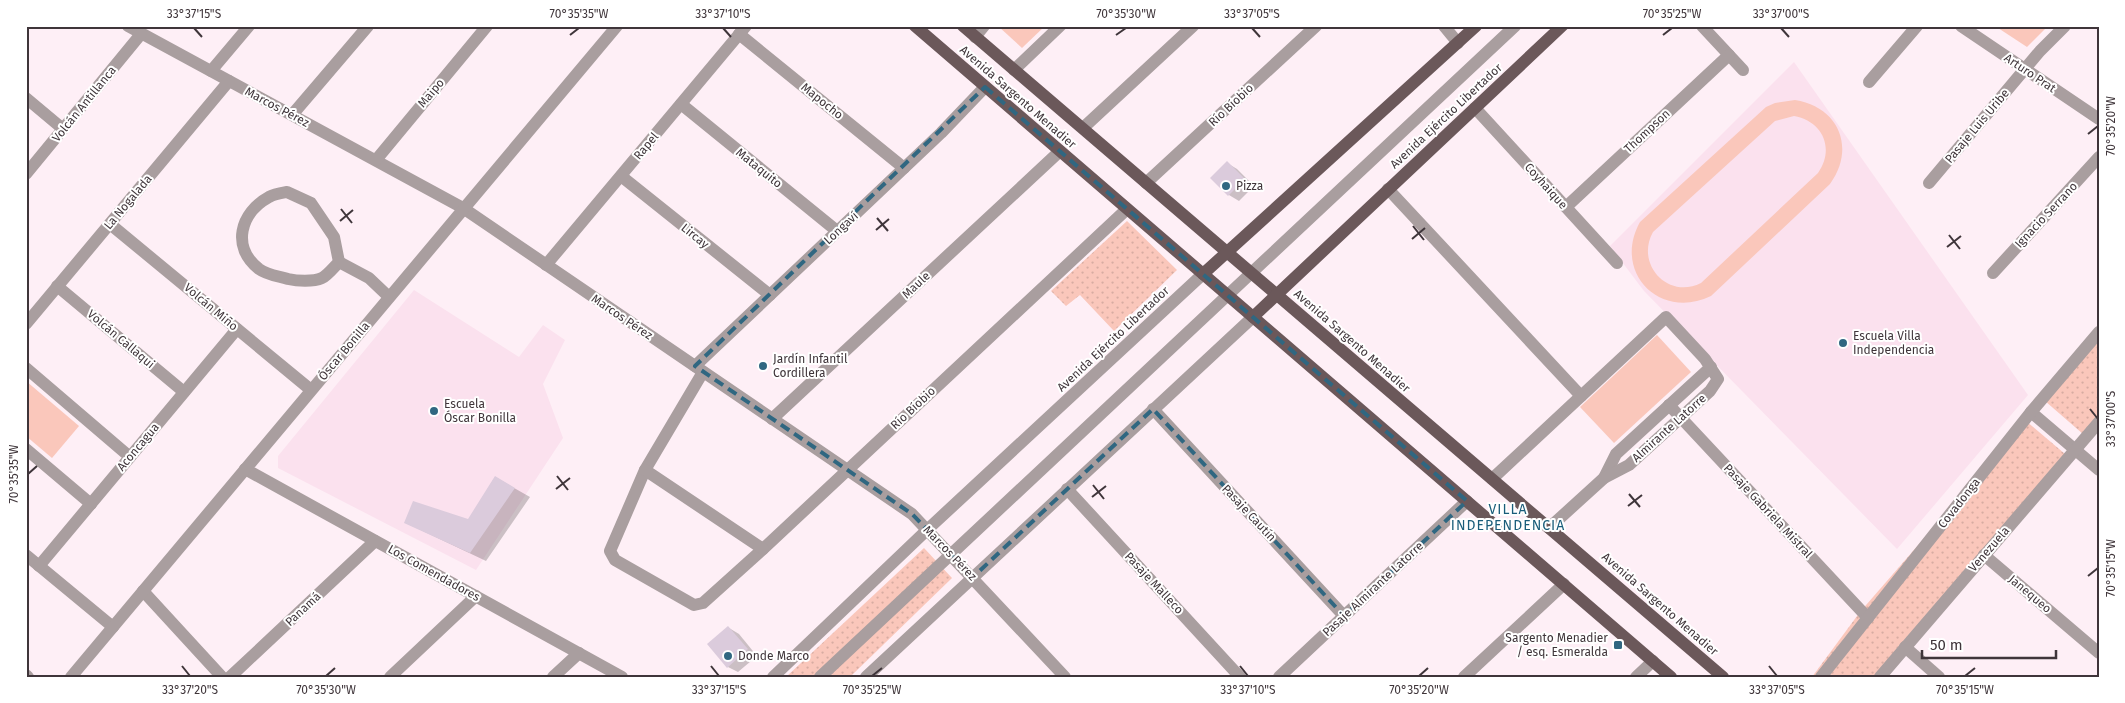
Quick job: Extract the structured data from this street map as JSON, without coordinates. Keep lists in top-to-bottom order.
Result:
{
  "streets": {
    "main road": ["Avenida Sargento Menadier", "Avenida Ejército Libertador"],
    "street": [
      "Arturo Prat",
      "Maipo",
      "Mapocho",
      "Volcán Antillanca",
      "Río Bíobio",
      "Marcos Pérez",
      "Pasaje Luis Uribe",
      "Thompson",
      "Rapel",
      "Mataquito",
      "Coyhaique",
      "La Nogalada",
      "Ignacio Serrano",
      "Longaví",
      "Lircay",
      "Maule",
      "Volcán Miño",
      "Volcán Callaqui",
      "Óscar Bonilla",
      "Almirante Latorre",
      "Aconcagua",
      "Covadonga",
      "Pasaje Gabriela Mistral",
      "Pasaje Cautín",
      "Venezuela",
      "Los Comendadores",
      "Pasaje Malleco",
      "Pasaje Almirante Latorre",
      "Janequeo",
      "Panamá"
    ]
  },
  "crossings": [
    ["Arturo Prat", "Pasaje Luis Uribe"],
    ["Maipo", "Marcos Pérez"],
    ["Avenida Sargento Menadier", "Río Bíobio"],
    ["Avenida Sargento Menadier", "Avenida Ejército Libertador"],
    ["Avenida Sargento Menadier", "Longaví"],
    ["Avenida Sargento Menadier", "Maule"],
    ["Avenida Sargento Menadier", "Almirante Latorre"],
    ["Avenida Sargento Menadier", "Pasaje Almirante Latorre"],
    ["Mapocho", "Rapel"],
    ["Mapocho", "Longaví"],
    ["Volcán Antillanca", "Marcos Pérez"],
    ["Río Bíobio", "Marcos Pérez"],
    ["Río Bíobio", "Longaví"],
    ["Marcos Pérez", "Avenida Ejército Libertador"],
    ["Marcos Pérez", "Rapel"],
    ["Marcos Pérez", "La Nogalada"],
    ["Marcos Pérez", "Longaví"],
    ["Marcos Pérez", "Maule"],
    ["Marcos Pérez", "Óscar Bonilla"],
    ["Avenida Ejército Libertador", "Coyhaique"],
    ["Avenida Ejército Libertador", "Pasaje Cautín"],
    ["Avenida Ejército Libertador", "Pasaje Malleco"],
    ["Thompson", "Coyhaique"],
    ["Rapel", "Mataquito"],
    ["Rapel", "Lircay"],
    ["Mataquito", "Longaví"],
    ["La Nogalada", "Volcán Miño"],
    ["La Nogalada", "Volcán Callaqui"],
    ["Longaví", "Lircay"],
    ["Volcán Miño", "Óscar Bonilla"],
    ["Volcán Miño", "Aconcagua"],
    ["Volcán Callaqui", "Aconcagua"],
    ["Óscar Bonilla", "Los Comendadores"],
    ["Almirante Latorre", "Pasaje Gabriela Mistral"],
    ["Covadonga", "Pasaje Gabriela Mistral"],
    ["Pasaje Cautín", "Pasaje Almirante Latorre"],
    ["Venezuela", "Janequeo"],
    ["Los Comendadores", "Panamá"]
  ],
  "districts": ["VILLA INDEPENDENCIA"],
  "places": {
    "other": [
      "Pizza",
      "Escuela Villa Independencia",
      "Jardín Infantil Cordillera",
      "Escuela Óscar Bonilla",
      "Donde Marco"
    ],
    "transit": ["Sargento Menadier / esq. Esmeralda"]
  },
  "scale_bar": "50 m",
  "coordinates": [
    "33°37'15\"S",
    "70°35'35\"W",
    "33°37'10\"S",
    "70°35'30\"W",
    "33°37'05\"S",
    "70°35'25\"W",
    "33°37'00\"S",
    "70°35'20\"W",
    "70°35'15\"W",
    "33°37'20\"S"
  ]
}
